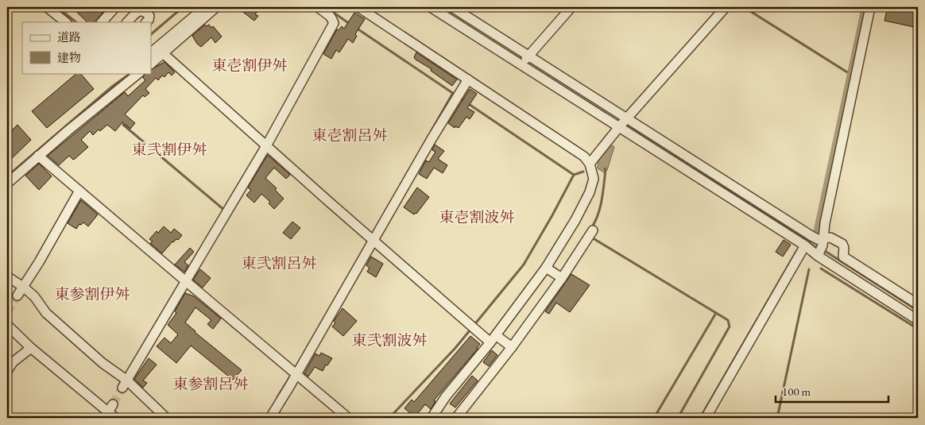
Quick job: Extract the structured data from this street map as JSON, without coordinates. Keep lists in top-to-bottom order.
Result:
{
  "districts": [
    "東壱割伊舛",
    "東壱割呂舛",
    "東弐割伊舛",
    "東壱割波舛",
    "東弐割呂舛",
    "東参割伊舛",
    "東弐割波舛",
    "東参割呂舛"
  ],
  "legend": ["道路", "建物"],
  "scale_bar": "100 m"
}
